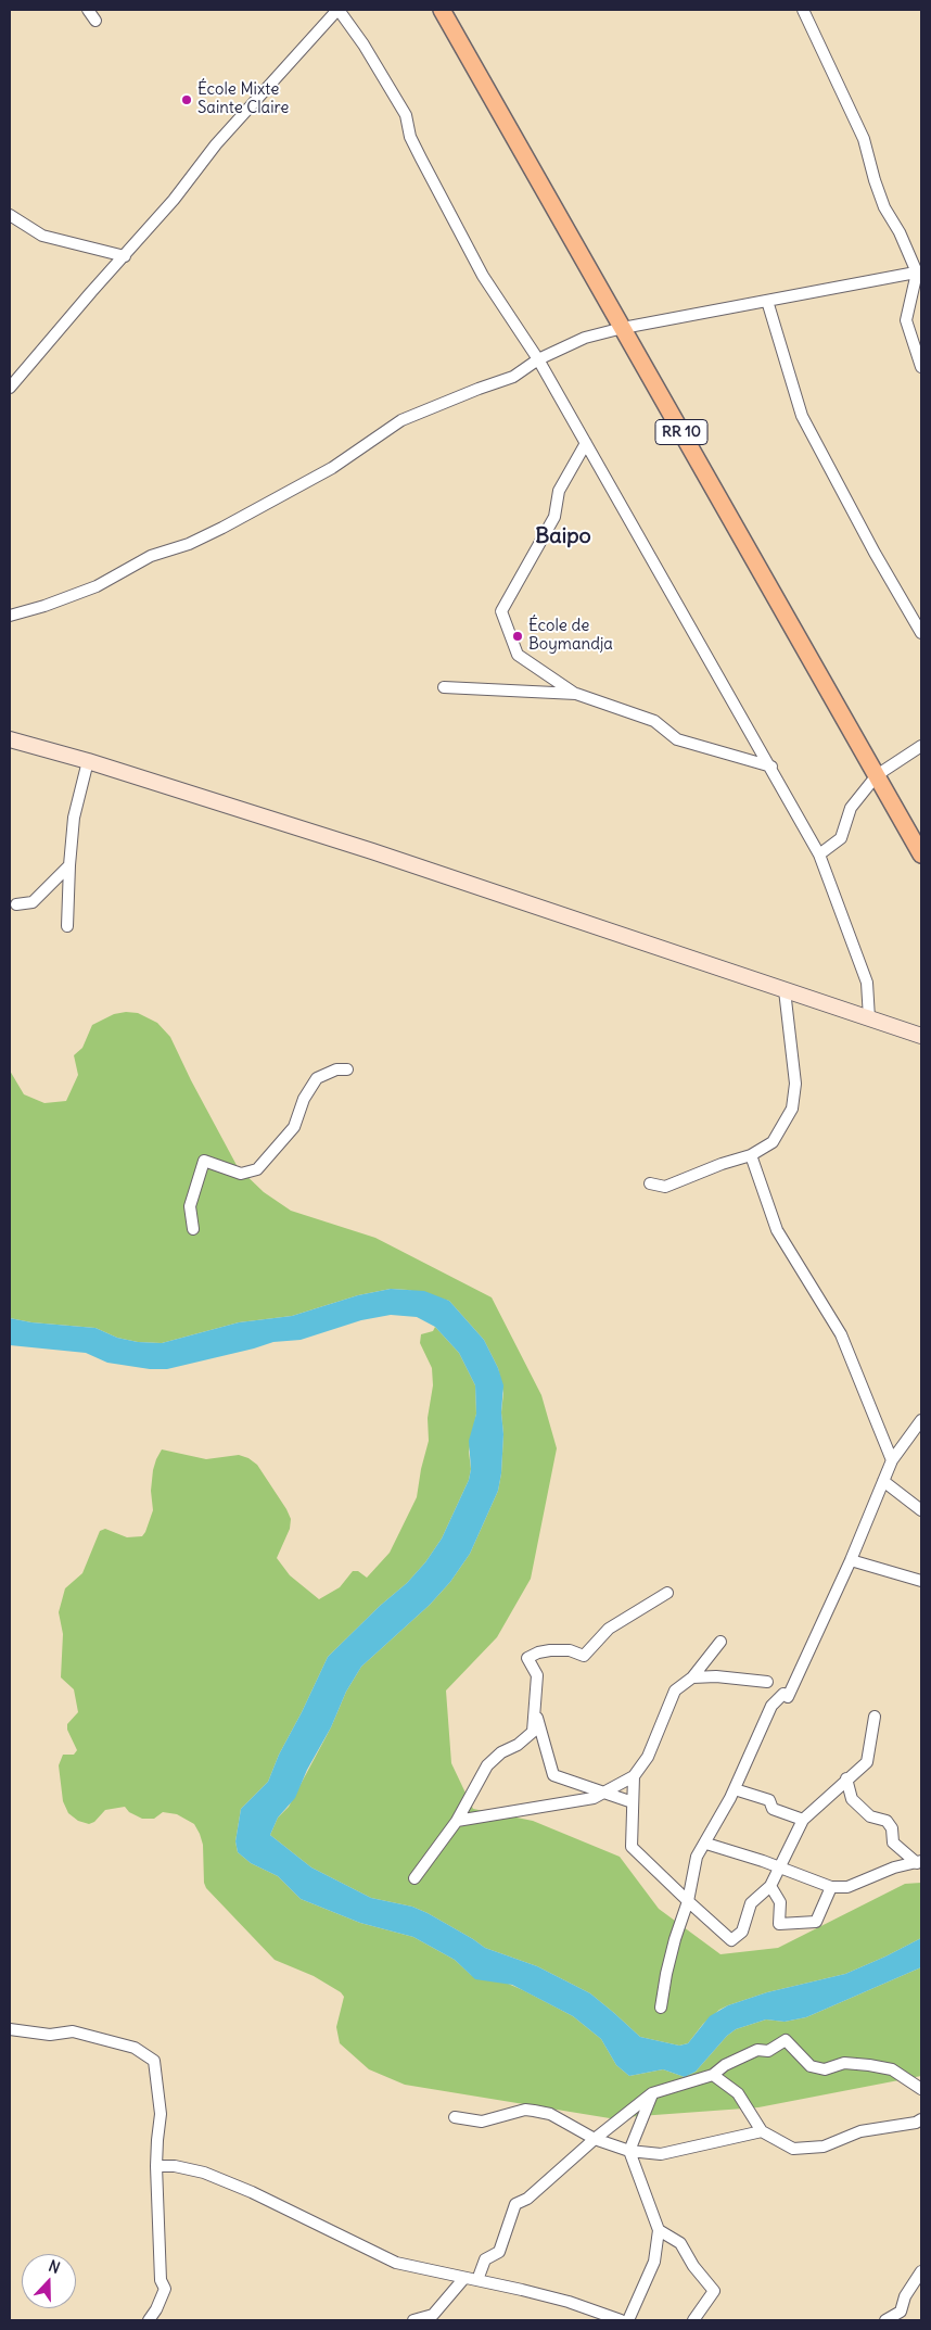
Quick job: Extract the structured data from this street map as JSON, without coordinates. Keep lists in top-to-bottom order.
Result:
{
  "streets": {
    "main road": ["RR 10"]
  },
  "districts": ["Baipo"],
  "places": ["École Mixte Sainte Claire", "École de Boymandja"],
  "north": "top"
}
